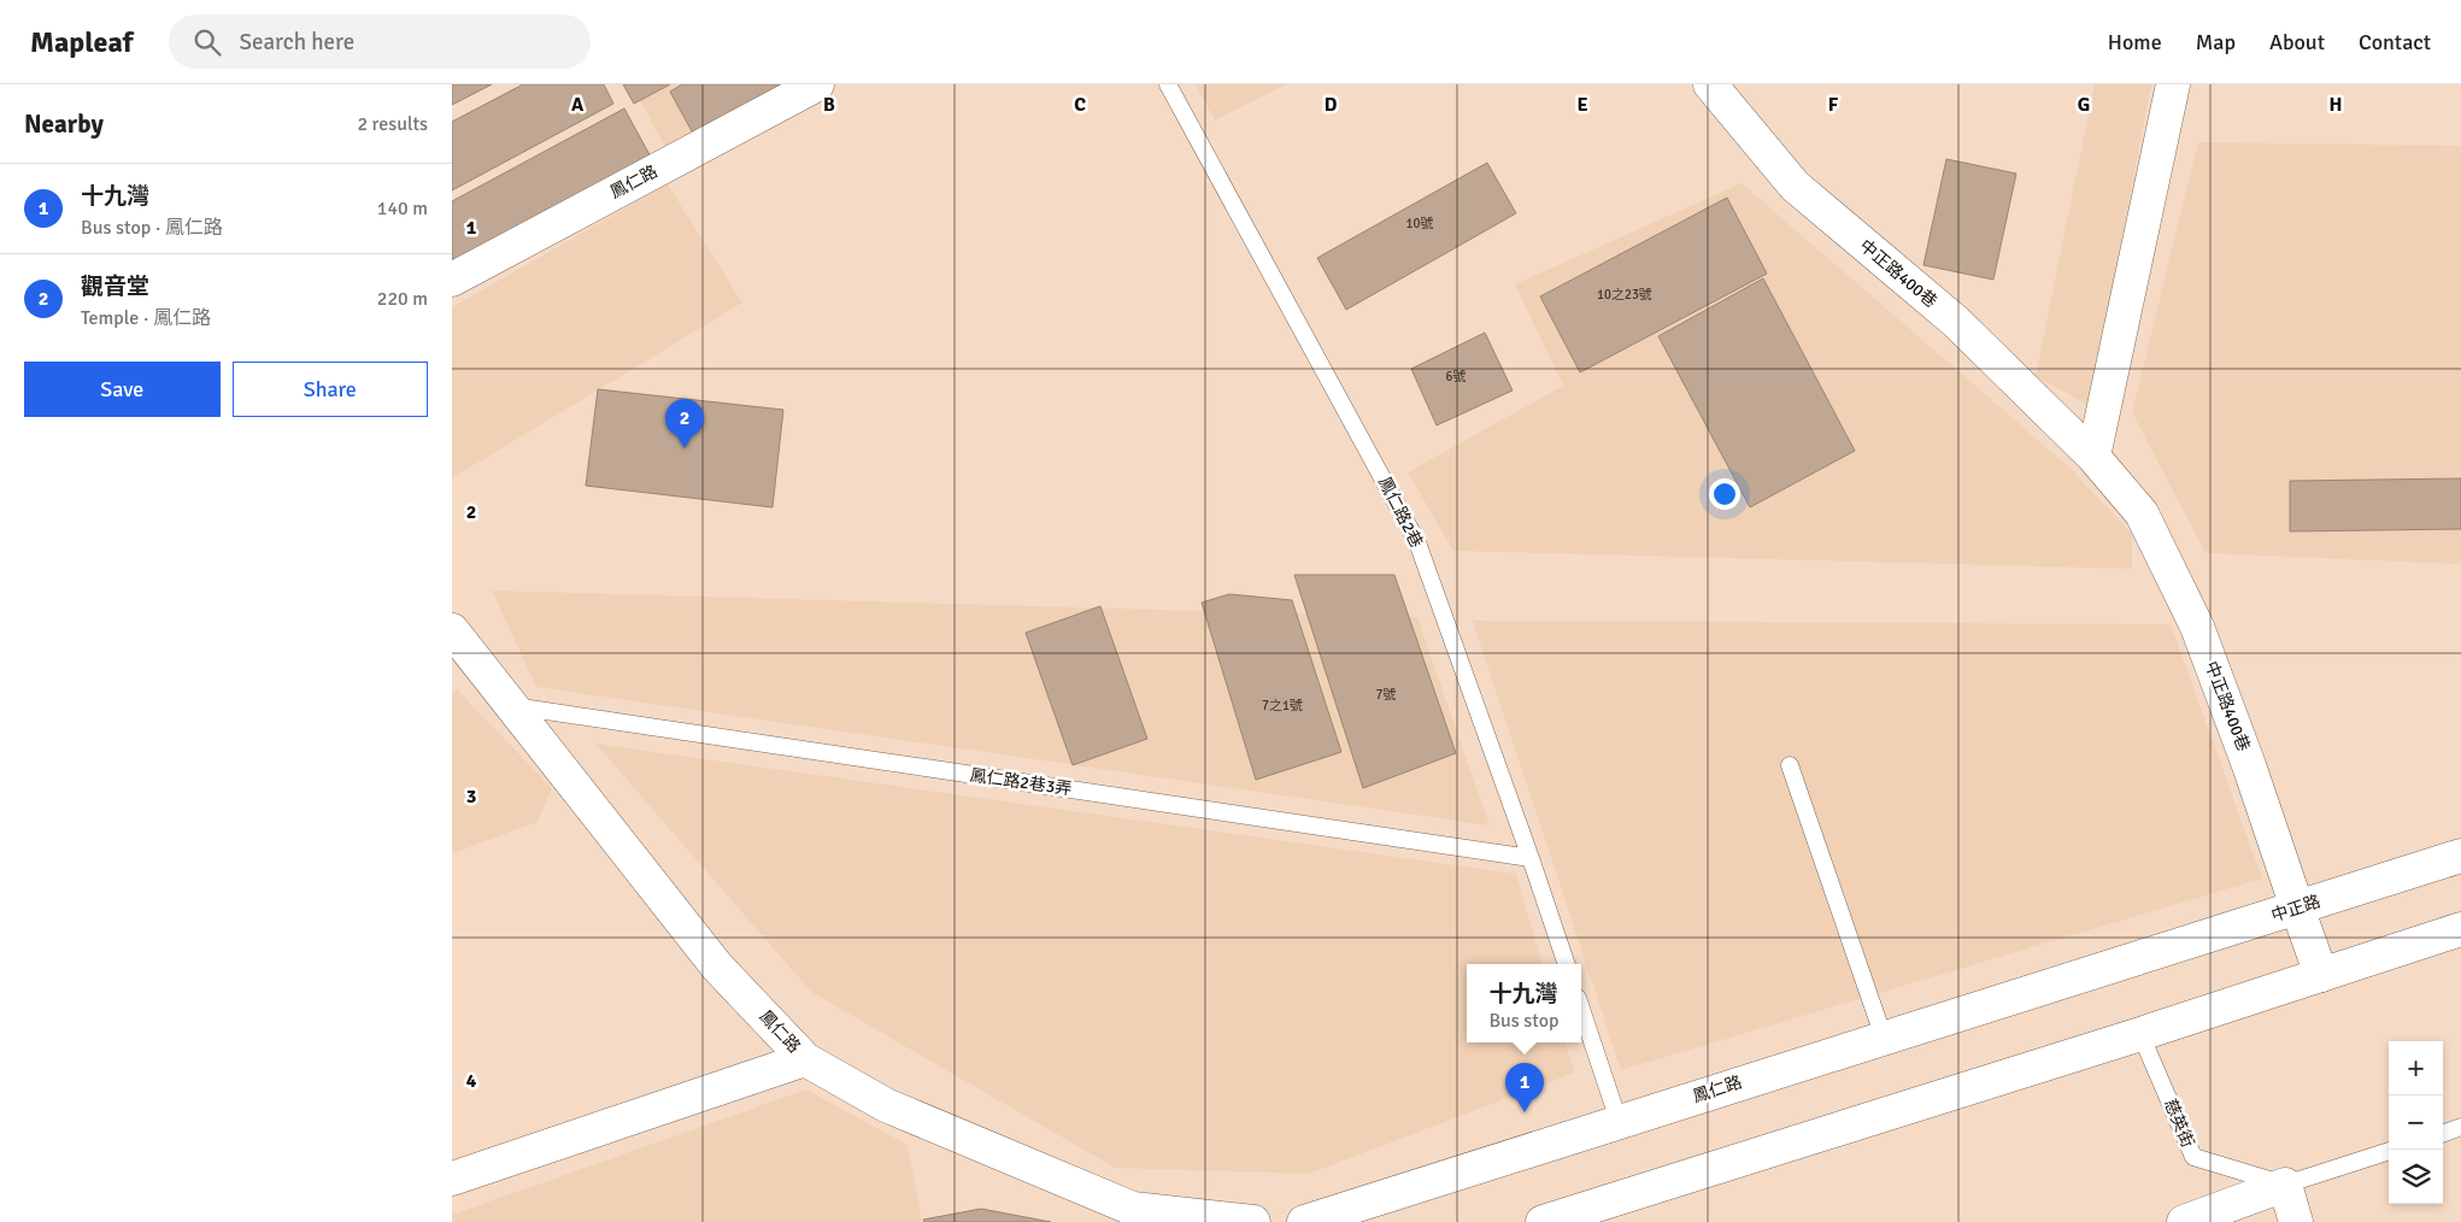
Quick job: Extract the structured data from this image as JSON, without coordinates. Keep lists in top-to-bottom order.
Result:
{
  "streets": {
    "street": ["鳳仁路", "中正路400巷", "中正路"],
    "lane": ["鳳仁路2巷", "鳳仁路2巷3弄", "慈英街"]
  },
  "crossings": [
    ["鳳仁路", "鳳仁路2巷3弄"],
    ["鳳仁路", "中正路"],
    ["中正路400巷", "中正路"],
    ["鳳仁路2巷", "鳳仁路2巷3弄"]
  ],
  "house_numbers": [
    "10號",
    "10之23號",
    "6號",
    "7號",
    "7之1號"
  ],
  "page": {
    "header": "Mapleaf",
    "search": "Search here",
    "nav": [
      "Home",
      "Map",
      "About",
      "Contact"
    ],
    "heading": ["Nearby", "2 results"],
    "list": [
      {
        "mark": "1",
        "name": "十九灣",
        "note": "Bus stop · 鳳仁路",
        "value": "140 m"
      },
      {
        "mark": "2",
        "name": "觀音堂",
        "note": "Temple · 鳳仁路",
        "value": "220 m"
      }
    ],
    "buttons": ["Save", "Share"],
    "pins": ["2", "1"],
    "popup": ["十九灣", "Bus stop"],
    "map_buttons": ["+", "−"]
  },
  "grid": {
    "columns": [
      "A",
      "B",
      "C",
      "D",
      "E",
      "F",
      "G",
      "H"
    ],
    "rows": [
      "1",
      "2",
      "3",
      "4"
    ]
  }
}
